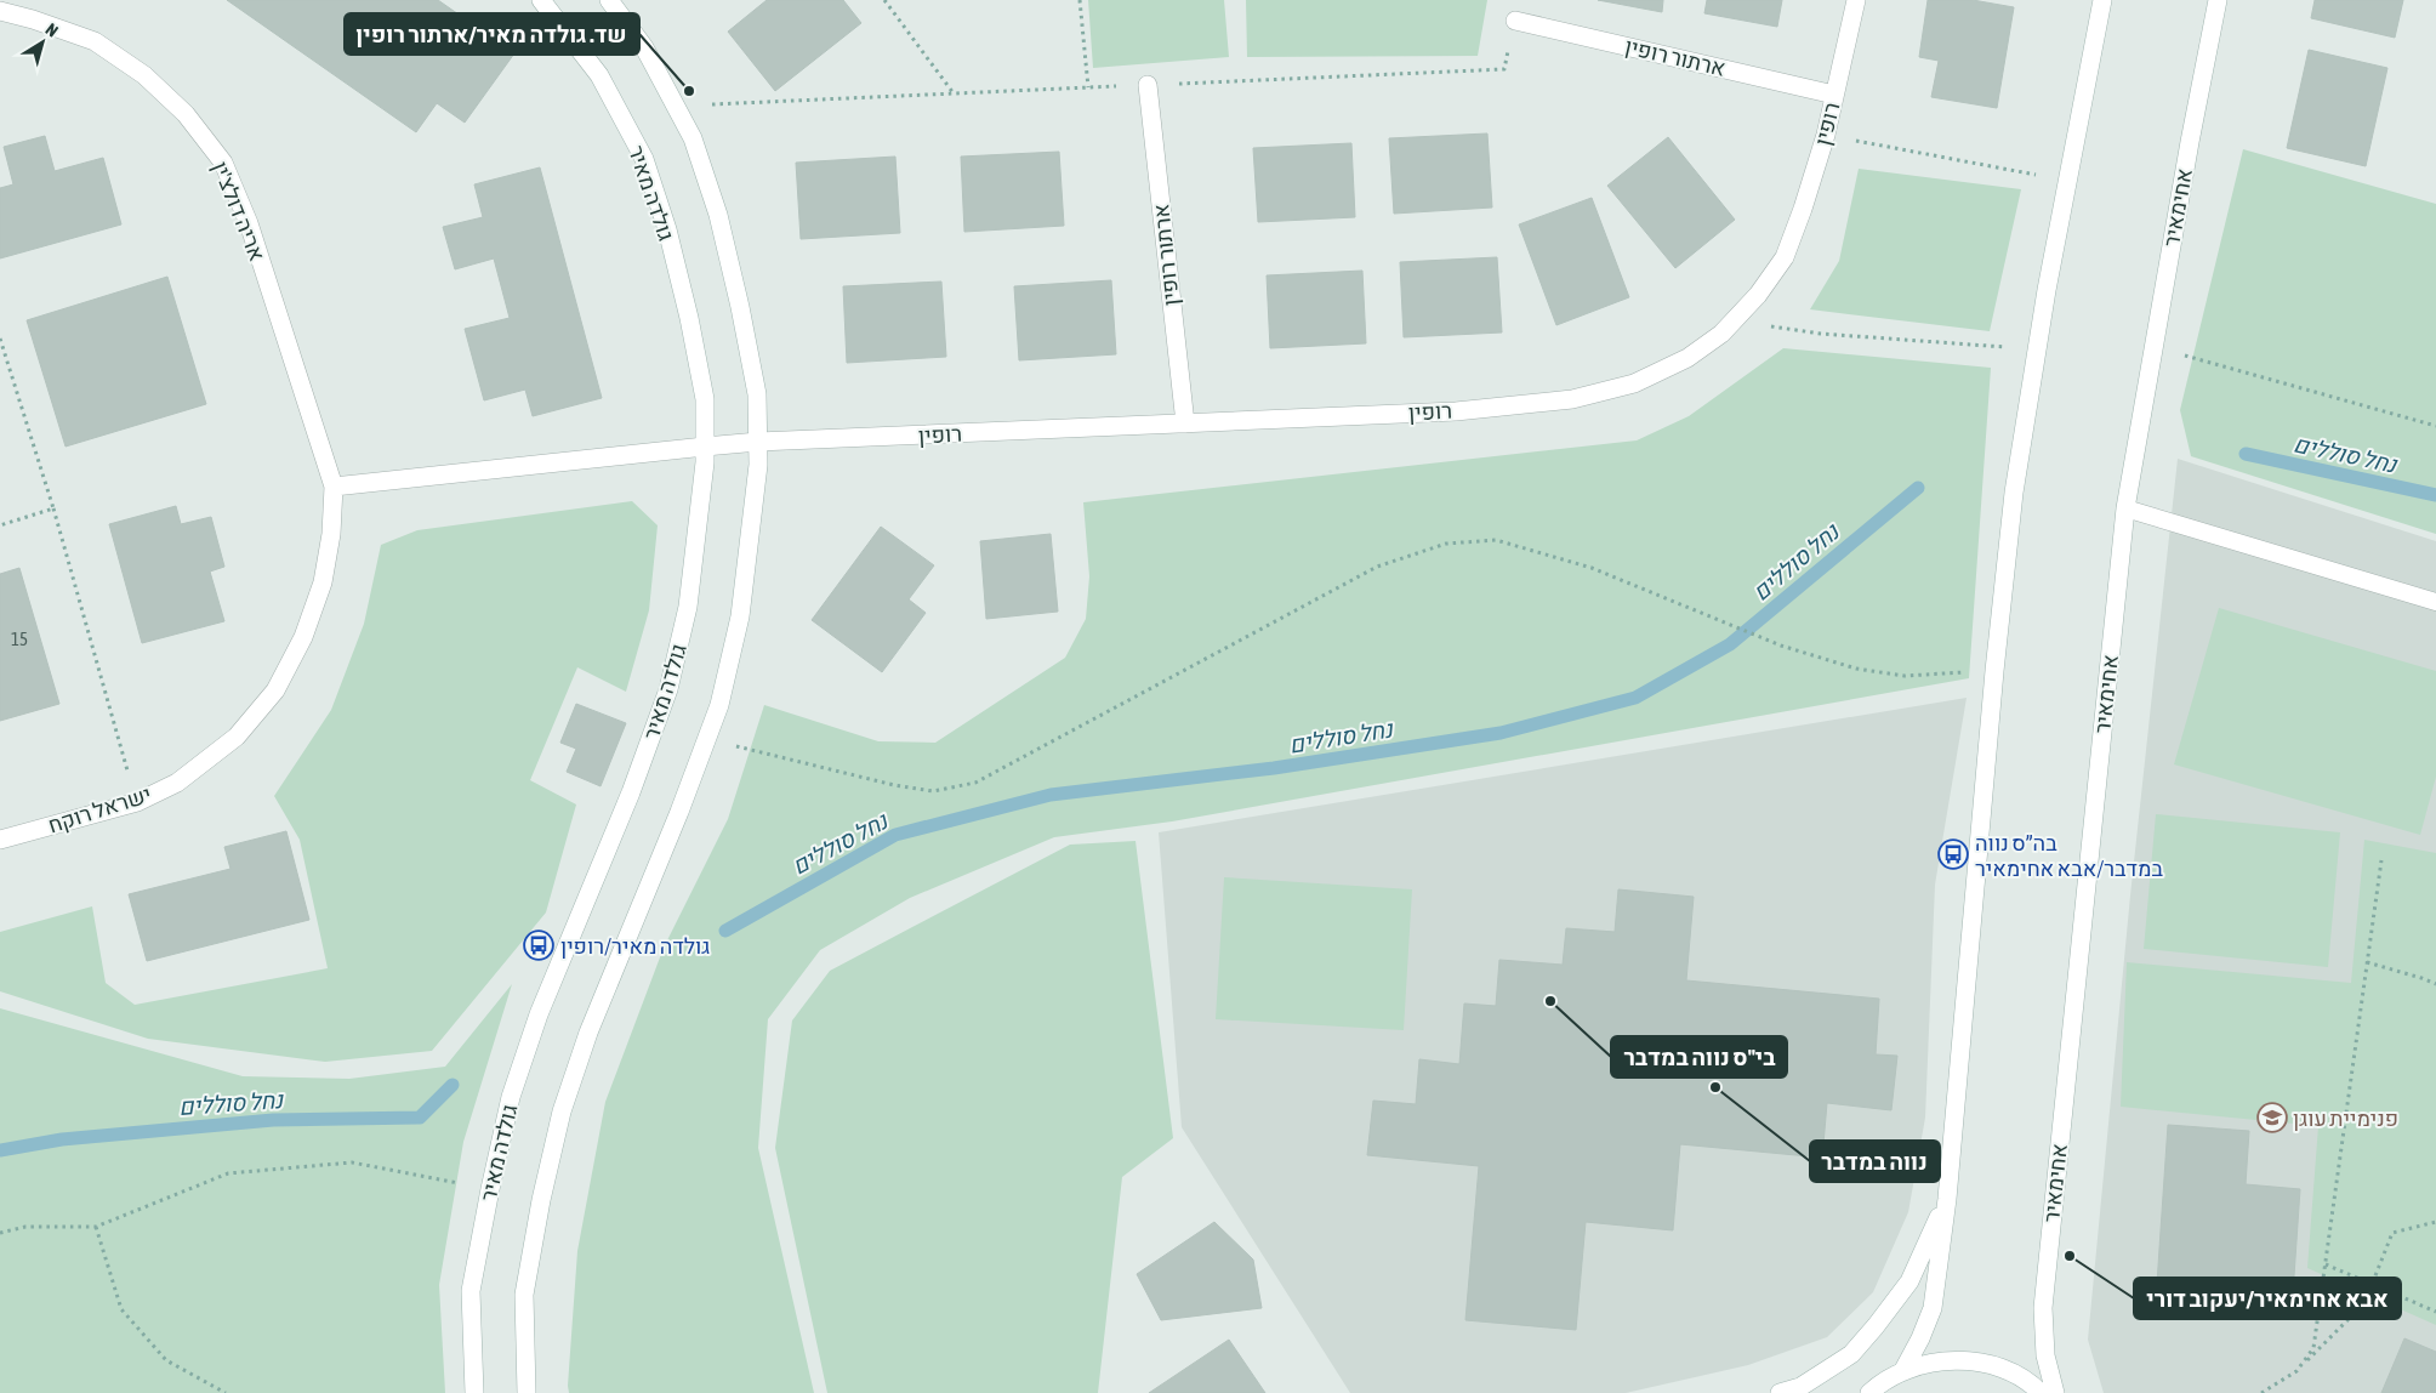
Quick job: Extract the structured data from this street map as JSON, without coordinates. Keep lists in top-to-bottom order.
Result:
{
  "streets": {
    "street": [
      "ארתור רופין",
      "רופין",
      "גולדה מאיר",
      "אחימאיר",
      "אריה דולצ'ין",
      "ישראל רוקח"
    ]
  },
  "crossings": [
    ["ארתור רופין", "רופין"],
    ["רופין", "גולדה מאיר"],
    ["רופין", "אריה דולצ'ין"],
    ["רופין", "ישראל רוקח"],
    ["אריה דולצ'ין", "ישראל רוקח"]
  ],
  "water": ["נחל סוללים"],
  "places": {
    "other": [
      "שד. גולדה מאיר/ארתור רופין",
      "בי\"ס נווה במדבר",
      "נווה במדבר",
      "אבא אחימאיר/יעקוב דורי"
    ],
    "bus stop": ["בה״ס נווה במדבר/אבא אחימאיר", "גולדה מאיר/רופין"],
    "school or university": ["פנימיית עוגן"]
  },
  "house_numbers": ["15"],
  "north": "top right"
}
